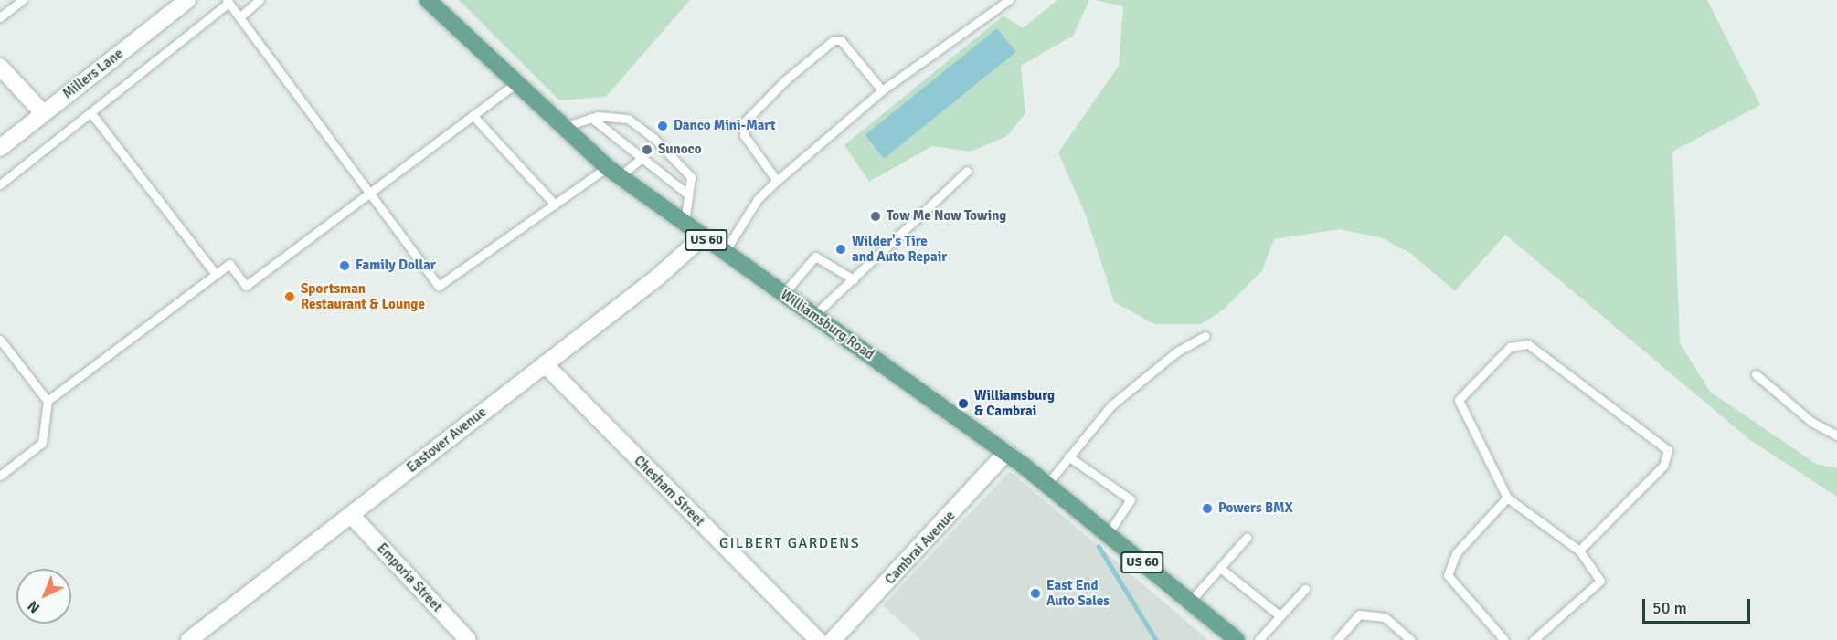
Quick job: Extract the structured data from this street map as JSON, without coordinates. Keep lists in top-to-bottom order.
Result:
{
  "streets": {
    "main road": ["US 60", "Williamsburg Road"],
    "street": [
      "Millers Lane",
      "Eastover Avenue",
      "Chesham Street",
      "Cambrai Avenue",
      "Emporia Street"
    ]
  },
  "crossings": [
    ["Williamsburg Road", "Eastover Avenue"],
    ["Williamsburg Road", "Cambrai Avenue"],
    ["Eastover Avenue", "Chesham Street"],
    ["Eastover Avenue", "Emporia Street"]
  ],
  "districts": ["GILBERT GARDENS"],
  "places": [
    "Danco Mini-Mart",
    "Sunoco",
    "Tow Me Now Towing",
    "Wilder's Tire and Auto Repair",
    "Family Dollar",
    "Sportsman Restaurant & Lounge",
    "Williamsburg & Cambrai",
    "Powers BMX",
    "East End Auto Sales"
  ],
  "scale_bar": "50 m",
  "north": "bottom left"
}
